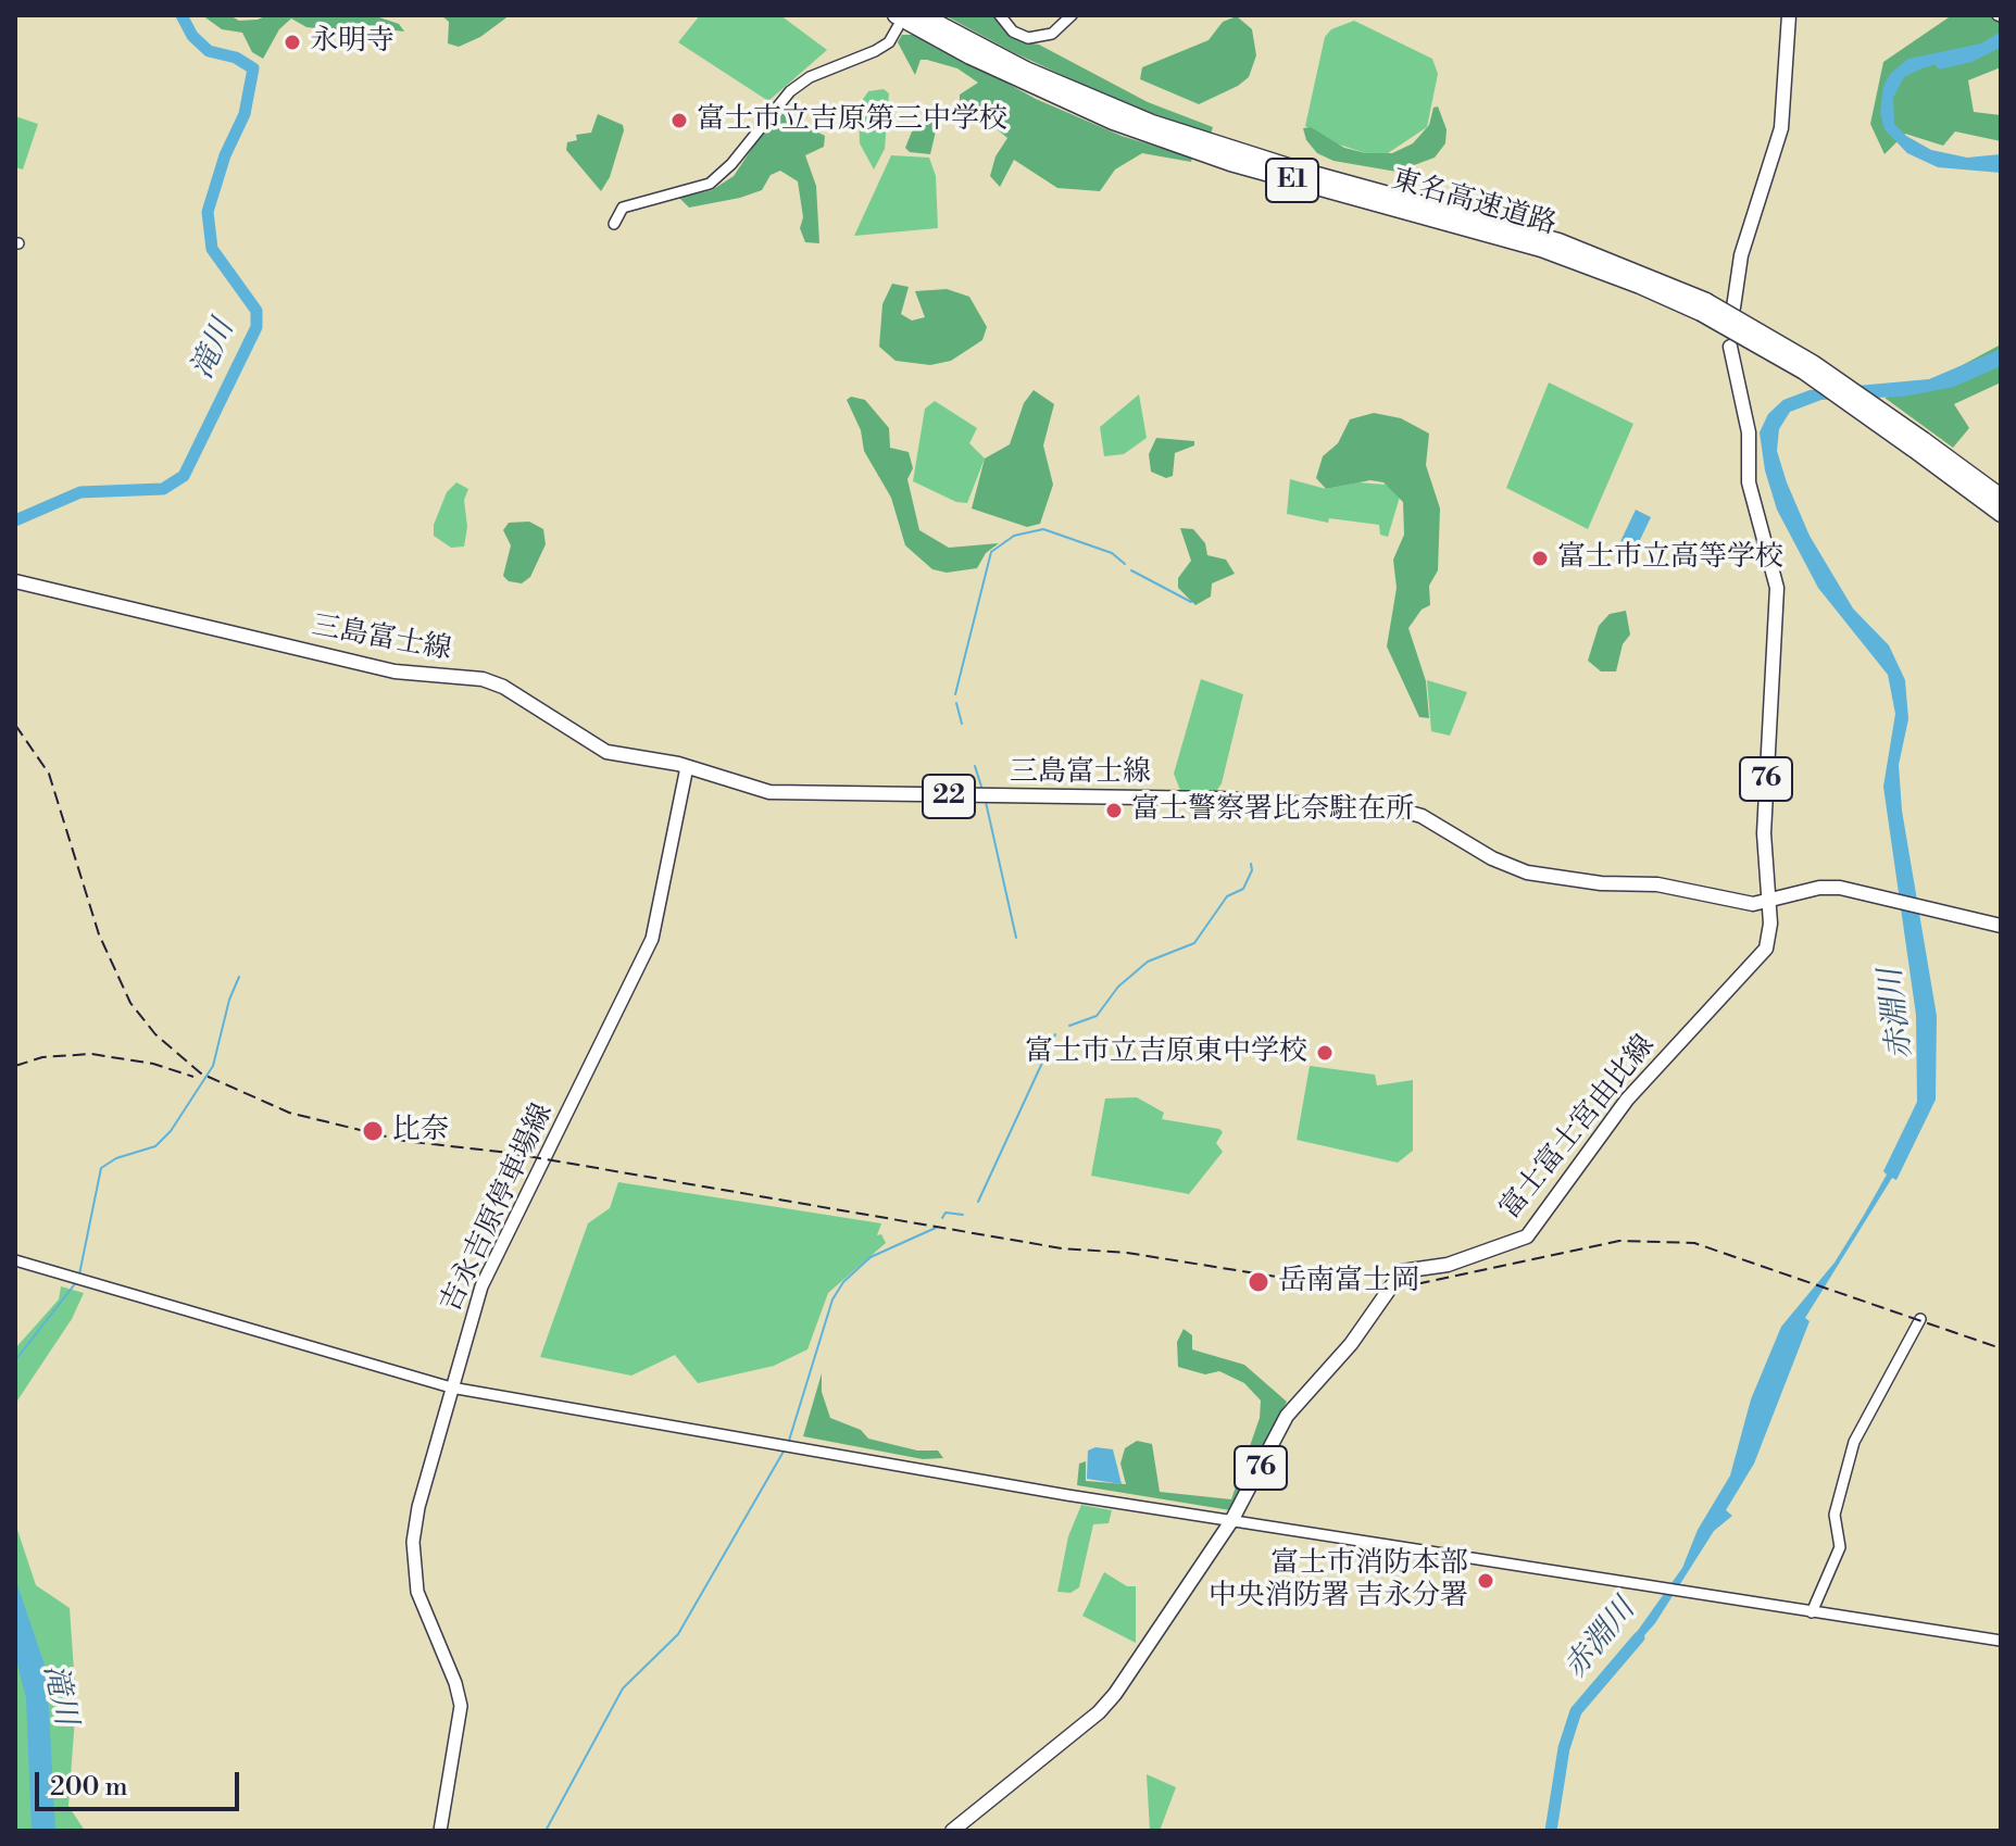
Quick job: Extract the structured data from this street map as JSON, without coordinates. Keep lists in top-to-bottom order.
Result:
{
  "streets": {
    "highway": ["E1", "東名高速道路"],
    "main road": [
      "三島富士線",
      "76",
      "22",
      "富士富士宮由比線",
      "吉永吉原停車場線"
    ]
  },
  "crossings": [
    ["三島富士線", "富士富士宮由比線"],
    ["三島富士線", "吉永吉原停車場線"]
  ],
  "water": ["滝川", "赤淵川"],
  "places": [
    "永明寺",
    "富士市立吉原第三中学校",
    "富士市立高等学校",
    "富士警察署比奈駐在所",
    "富士市立吉原東中学校",
    "比奈",
    "岳南富士岡",
    "富士市消防本部 中央消防署 吉永分署"
  ],
  "scale_bar": "200 m"
}
